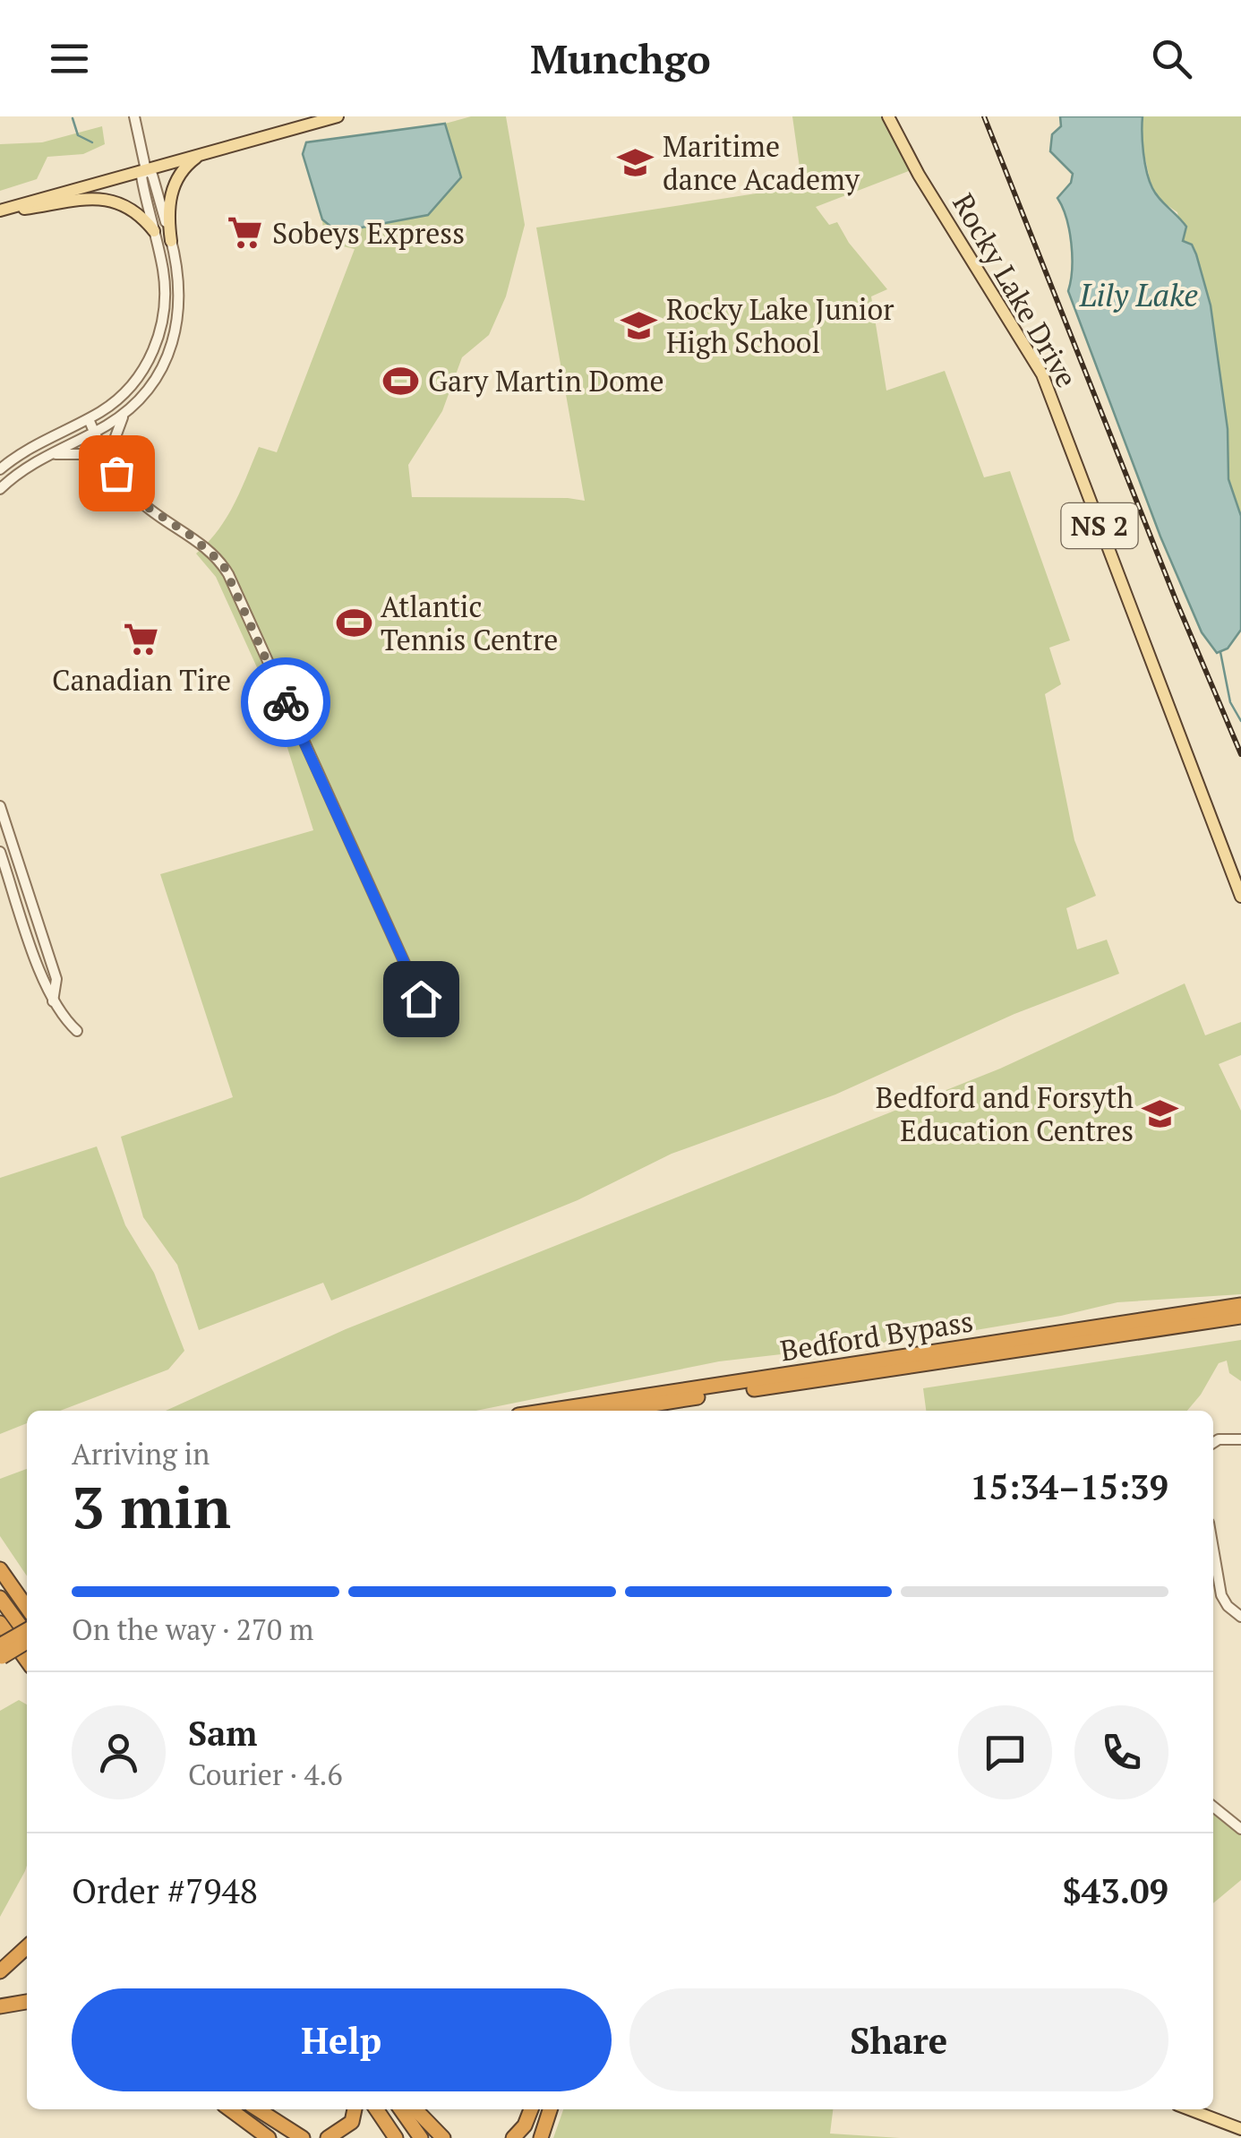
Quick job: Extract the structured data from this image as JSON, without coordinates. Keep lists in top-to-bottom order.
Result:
{
  "streets": {
    "highway": ["Bedford Bypass"],
    "main road": ["Rocky Lake Drive", "NS 2"]
  },
  "water": ["Lily Lake"],
  "places": {
    "school or university": ["Maritime dance Academy", "Rocky Lake Junior High School", "Bedford and Forsyth Education Centres"],
    "supermarket": ["Sobeys Express", "Canadian Tire"],
    "sports": ["Gary Martin Dome", "Atlantic Tennis Centre"]
  },
  "page": {
    "header": "Munchgo",
    "heading": ["3 min", "Arriving in", "15:34–15:39"],
    "panel": [
      "Sam",
      "Courier · 4.6",
      "Order #7948",
      "$43.09"
    ],
    "bar": "On the way · 270 m",
    "buttons": ["Help", "Share"]
  }
}
